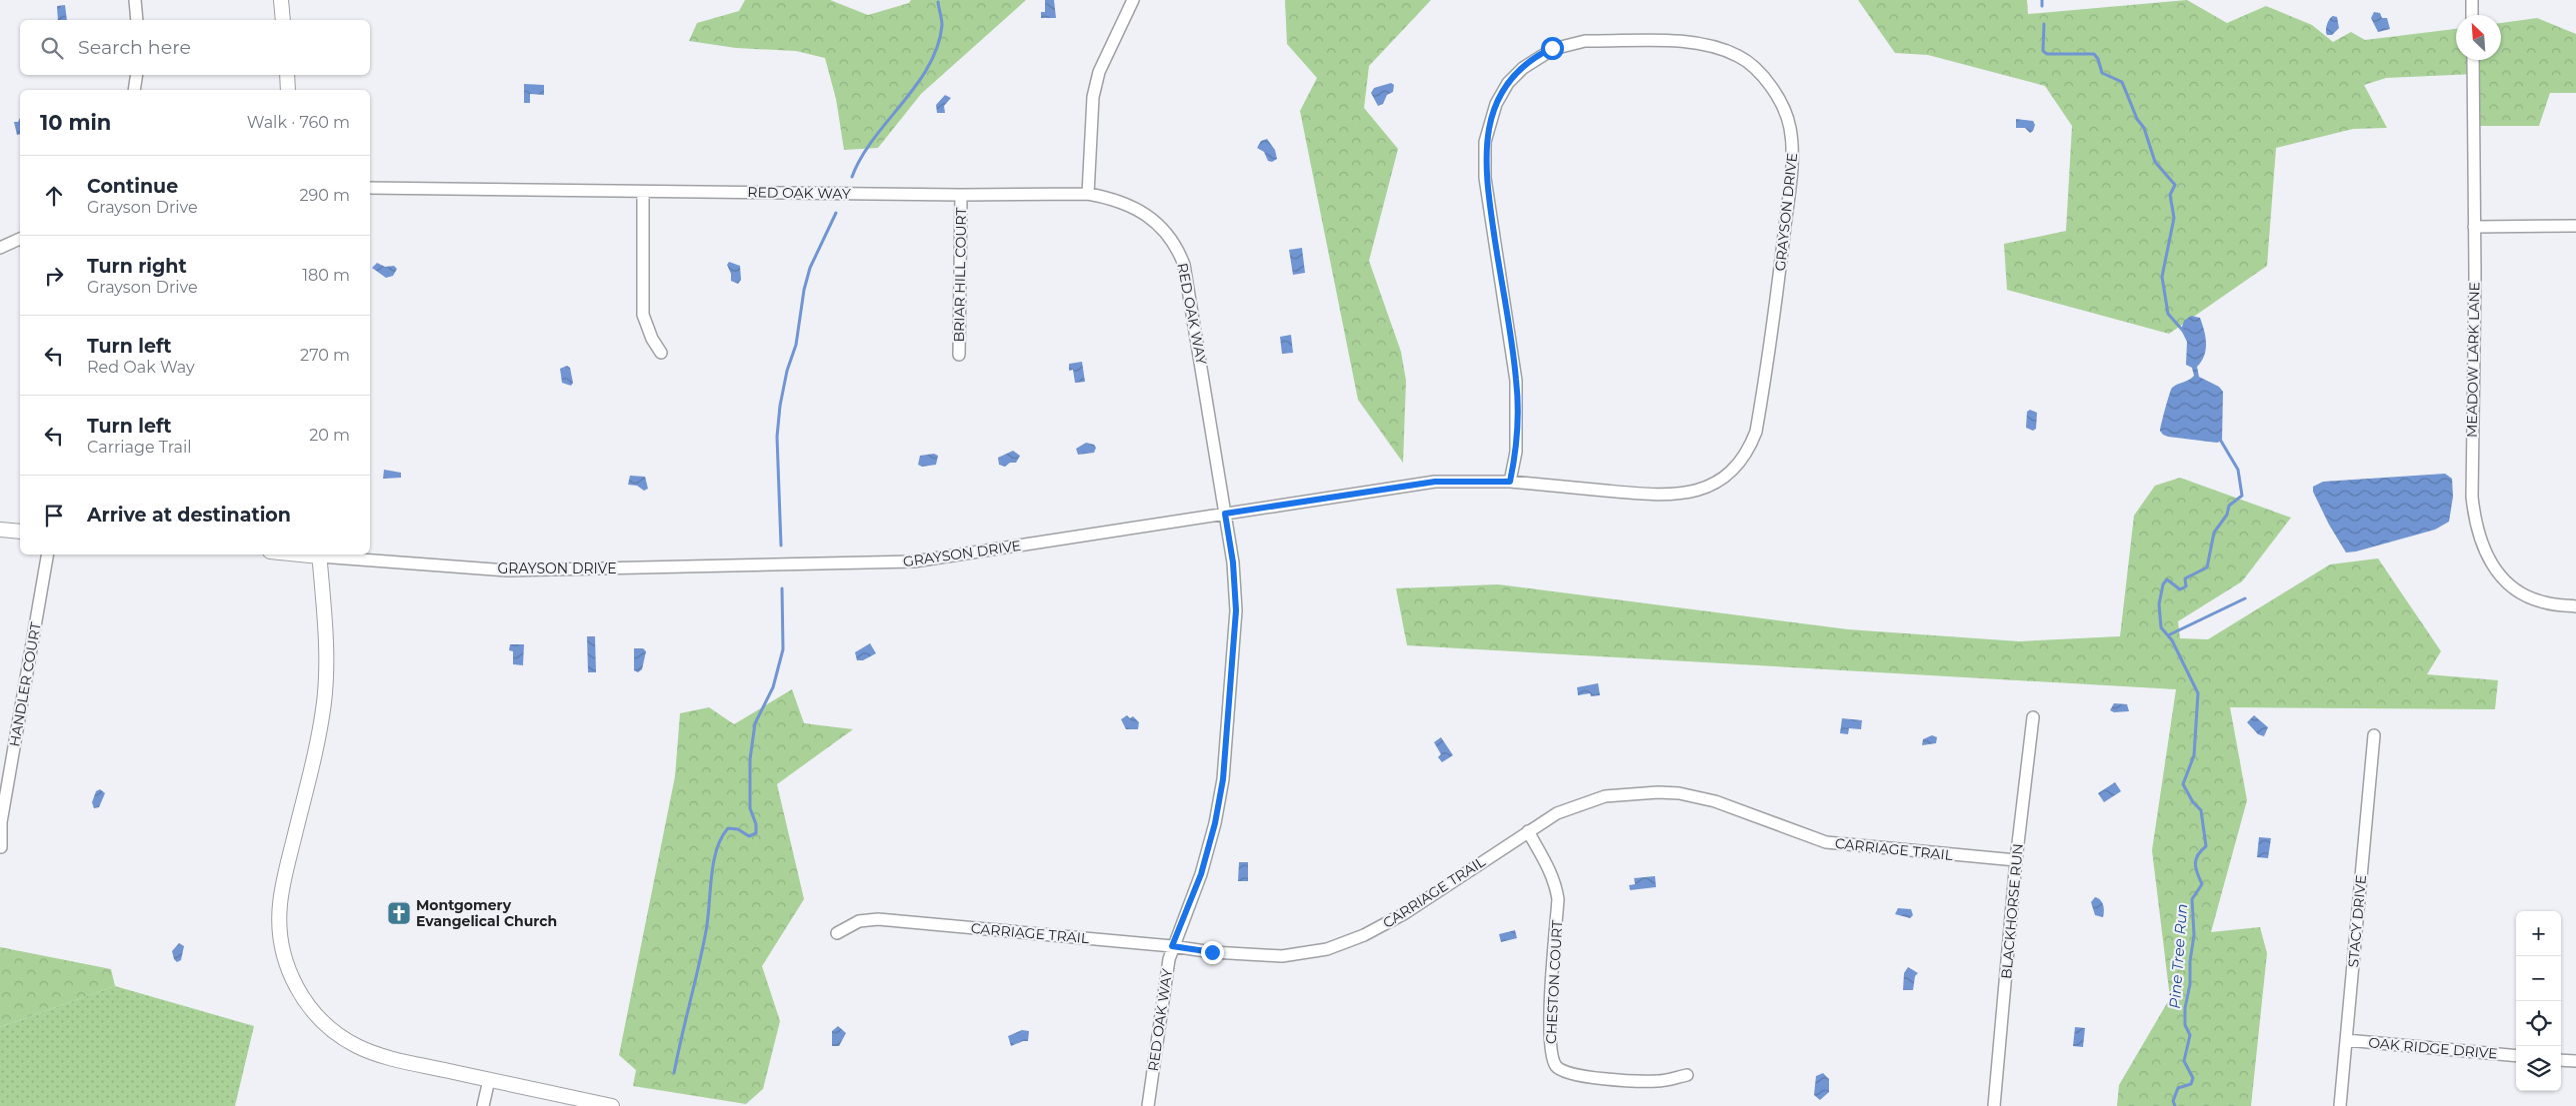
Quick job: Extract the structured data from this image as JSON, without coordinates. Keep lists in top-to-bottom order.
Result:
{
  "streets": {
    "street": [
      "RED OAK WAY",
      "GRAYSON DRIVE",
      "BRIAR HILL COURT",
      "MEADOW LARK LANE",
      "HANDLER COURT",
      "CARRIAGE TRAIL",
      "BLACKHORSE RUN",
      "STACY DRIVE",
      "CHESTON COURT",
      "OAK RIDGE DRIVE"
    ]
  },
  "crossings": [
    ["RED OAK WAY", "GRAYSON DRIVE"],
    ["RED OAK WAY", "BRIAR HILL COURT"],
    ["RED OAK WAY", "CARRIAGE TRAIL"],
    ["CARRIAGE TRAIL", "BLACKHORSE RUN"],
    ["CARRIAGE TRAIL", "CHESTON COURT"],
    ["STACY DRIVE", "OAK RIDGE DRIVE"]
  ],
  "water": ["Pine Tree Run"],
  "places": {
    "church": ["Montgomery Evangelical Church"]
  },
  "north": "top left",
  "page": {
    "search": "Search here",
    "heading": ["10 min", "Walk · 760 m"],
    "list": [
      ["Continue", "Grayson Drive", "290 m"],
      ["Turn right", "Grayson Drive", "180 m"],
      ["Turn left", "Red Oak Way", "270 m"],
      ["Turn left", "Carriage Trail", "20 m"],
      "Arrive at destination"
    ],
    "map_buttons": ["+", "−"]
  }
}
